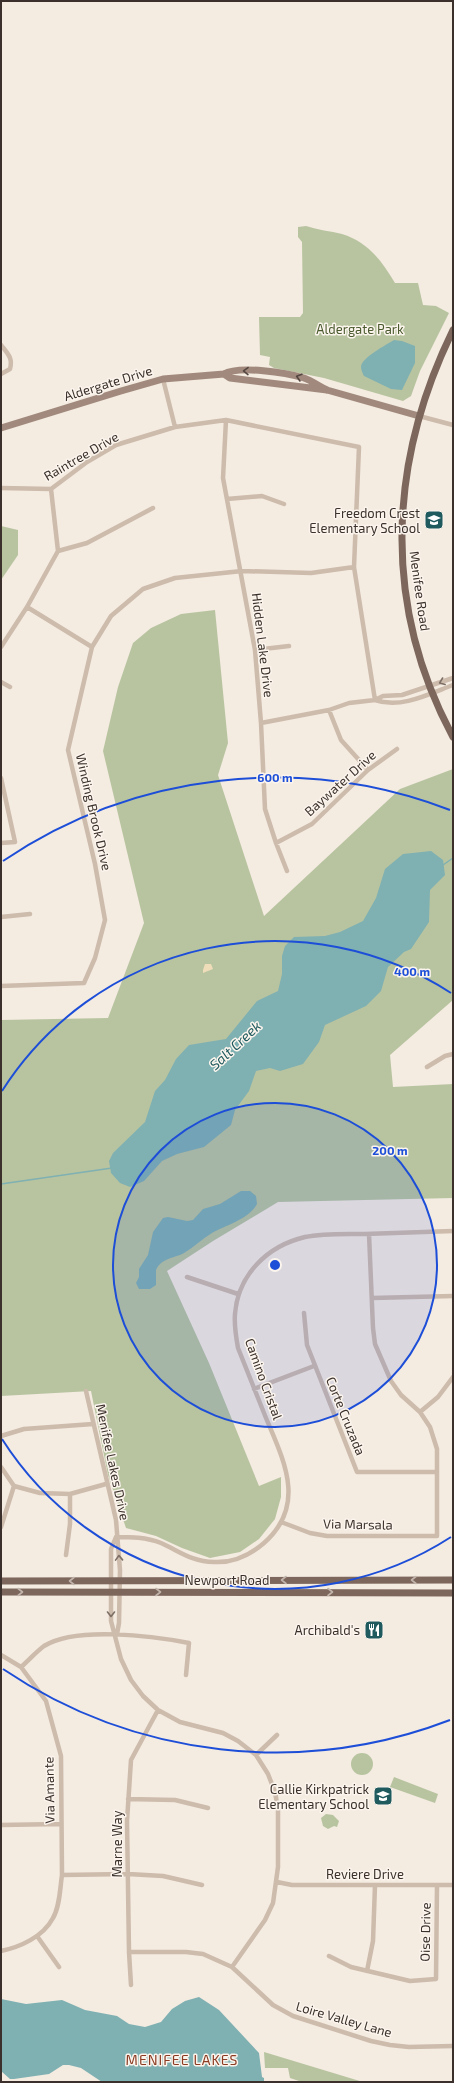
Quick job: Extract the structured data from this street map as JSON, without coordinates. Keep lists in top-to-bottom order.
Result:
{
  "streets": {
    "main road": ["Menifee Road", "Newport Road"],
    "street": [
      "Aldergate Drive",
      "Raintree Drive",
      "Hidden Lake Drive",
      "Baywater Drive",
      "Winding Brook Drive",
      "Camino Cristal",
      "Corte Cruzada",
      "Menifee Lakes Drive",
      "Via Marsala",
      "Via Amante",
      "Marne Way",
      "Reviere Drive",
      "Oise Drive",
      "Loire Valley Lane"
    ]
  },
  "crossings": [
    ["Aldergate Drive", "Menifee Road"],
    ["Raintree Drive", "Hidden Lake Drive"],
    ["Raintree Drive", "Winding Brook Drive"],
    ["Hidden Lake Drive", "Baywater Drive"],
    ["Hidden Lake Drive", "Winding Brook Drive"],
    ["Camino Cristal", "Menifee Lakes Drive"],
    ["Camino Cristal", "Via Marsala"],
    ["Corte Cruzada", "Via Marsala"],
    ["Menifee Lakes Drive", "Newport Road"],
    ["Menifee Lakes Drive", "Marne Way"],
    ["Menifee Lakes Drive", "Reviere Drive"],
    ["Menifee Lakes Drive", "Loire Valley Lane"],
    ["Marne Way", "Loire Valley Lane"],
    ["Reviere Drive", "Oise Drive"]
  ],
  "districts": ["MENIFEE LAKES"],
  "water": ["Salt Creek"],
  "parks": ["Aldergate Park"],
  "places": {
    "school or university": ["Freedom Crest Elementary School", "Callie Kirkpatrick Elementary School"],
    "restaurant": ["Archibald's"]
  },
  "rings": ["600 m", "400 m", "200 m"]
}
